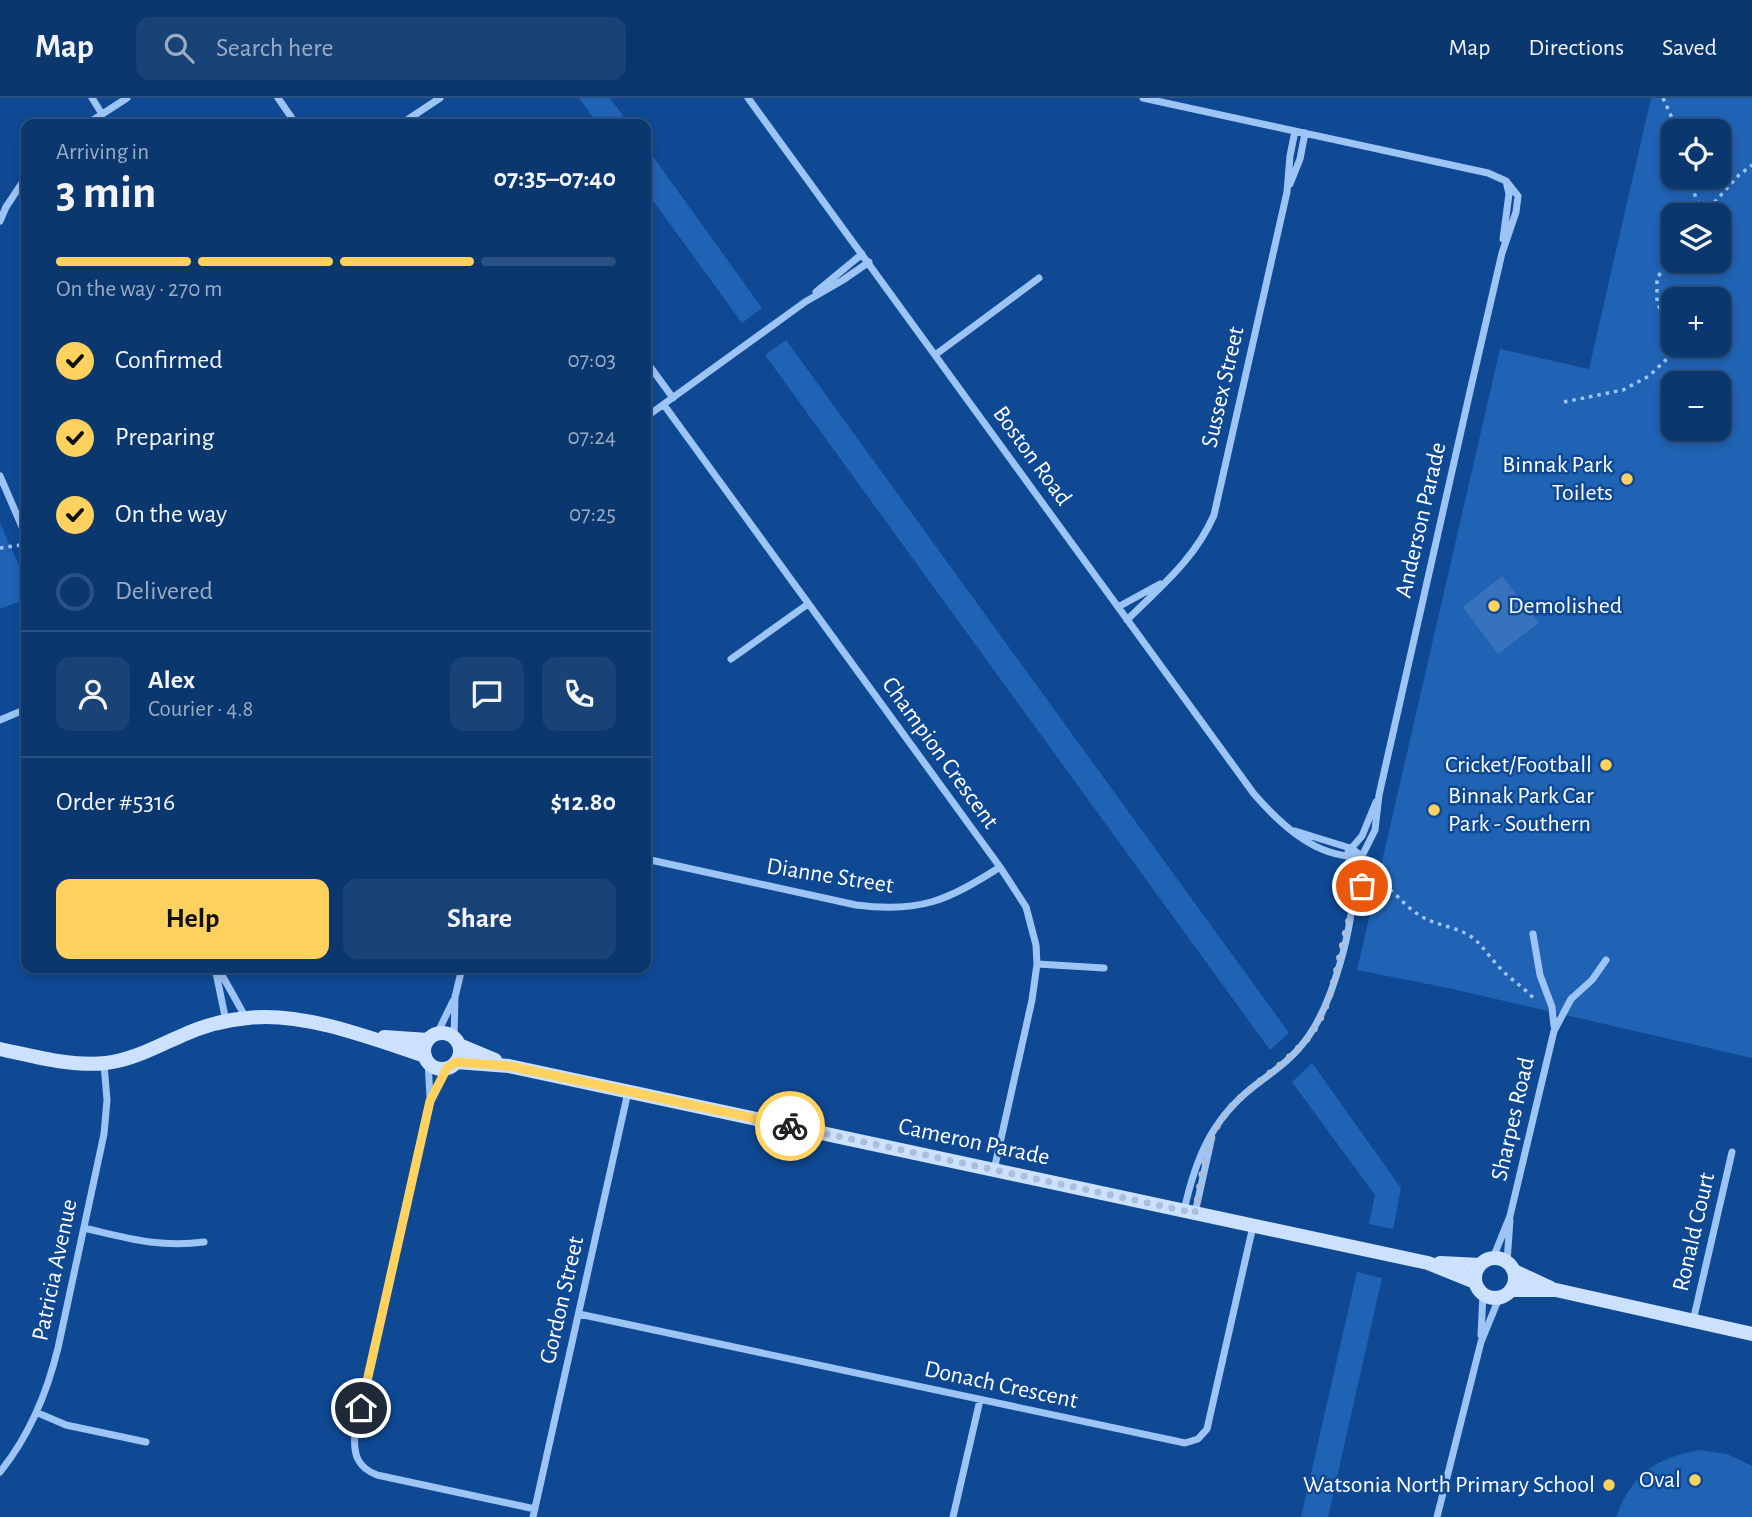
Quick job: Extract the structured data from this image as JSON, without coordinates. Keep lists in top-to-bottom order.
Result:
{
  "streets": {
    "street": [
      "Sussex Street",
      "Boston Road",
      "Anderson Parade",
      "Champion Crescent",
      "Dianne Street",
      "Sharpes Road",
      "Cameron Parade",
      "Ronald Court",
      "Patricia Avenue",
      "Gordon Street",
      "Donach Crescent"
    ]
  },
  "crossings": [
    ["Sussex Street", "Boston Road"],
    ["Sussex Street", "Anderson Parade"],
    ["Boston Road", "Anderson Parade"],
    ["Anderson Parade", "Cameron Parade"],
    ["Champion Crescent", "Dianne Street"],
    ["Champion Crescent", "Cameron Parade"],
    ["Sharpes Road", "Cameron Parade"],
    ["Cameron Parade", "Ronald Court"],
    ["Cameron Parade", "Gordon Street"],
    ["Cameron Parade", "Donach Crescent"],
    ["Gordon Street", "Donach Crescent"]
  ],
  "places": [
    "Binnak Park Toilets",
    "Demolished",
    "Cricket/Football",
    "Binnak Park Car Park - Southern",
    "Oval",
    "Watsonia North Primary School"
  ],
  "page": {
    "header": "Map",
    "search": "Search here",
    "nav": ["Map", "Directions", "Saved"],
    "map_buttons": ["+", "−"],
    "heading": ["3 min", "Arriving in", "07:35–07:40"],
    "panel": [
      "Alex",
      "Courier · 4.8",
      "Order #5316",
      "$12.80"
    ],
    "bar": "On the way · 270 m",
    "list": [
      ["Confirmed", "07:03"],
      ["Preparing", "07:24"],
      ["On the way", "07:25"],
      "Delivered"
    ],
    "buttons": ["Help", "Share"]
  }
}
